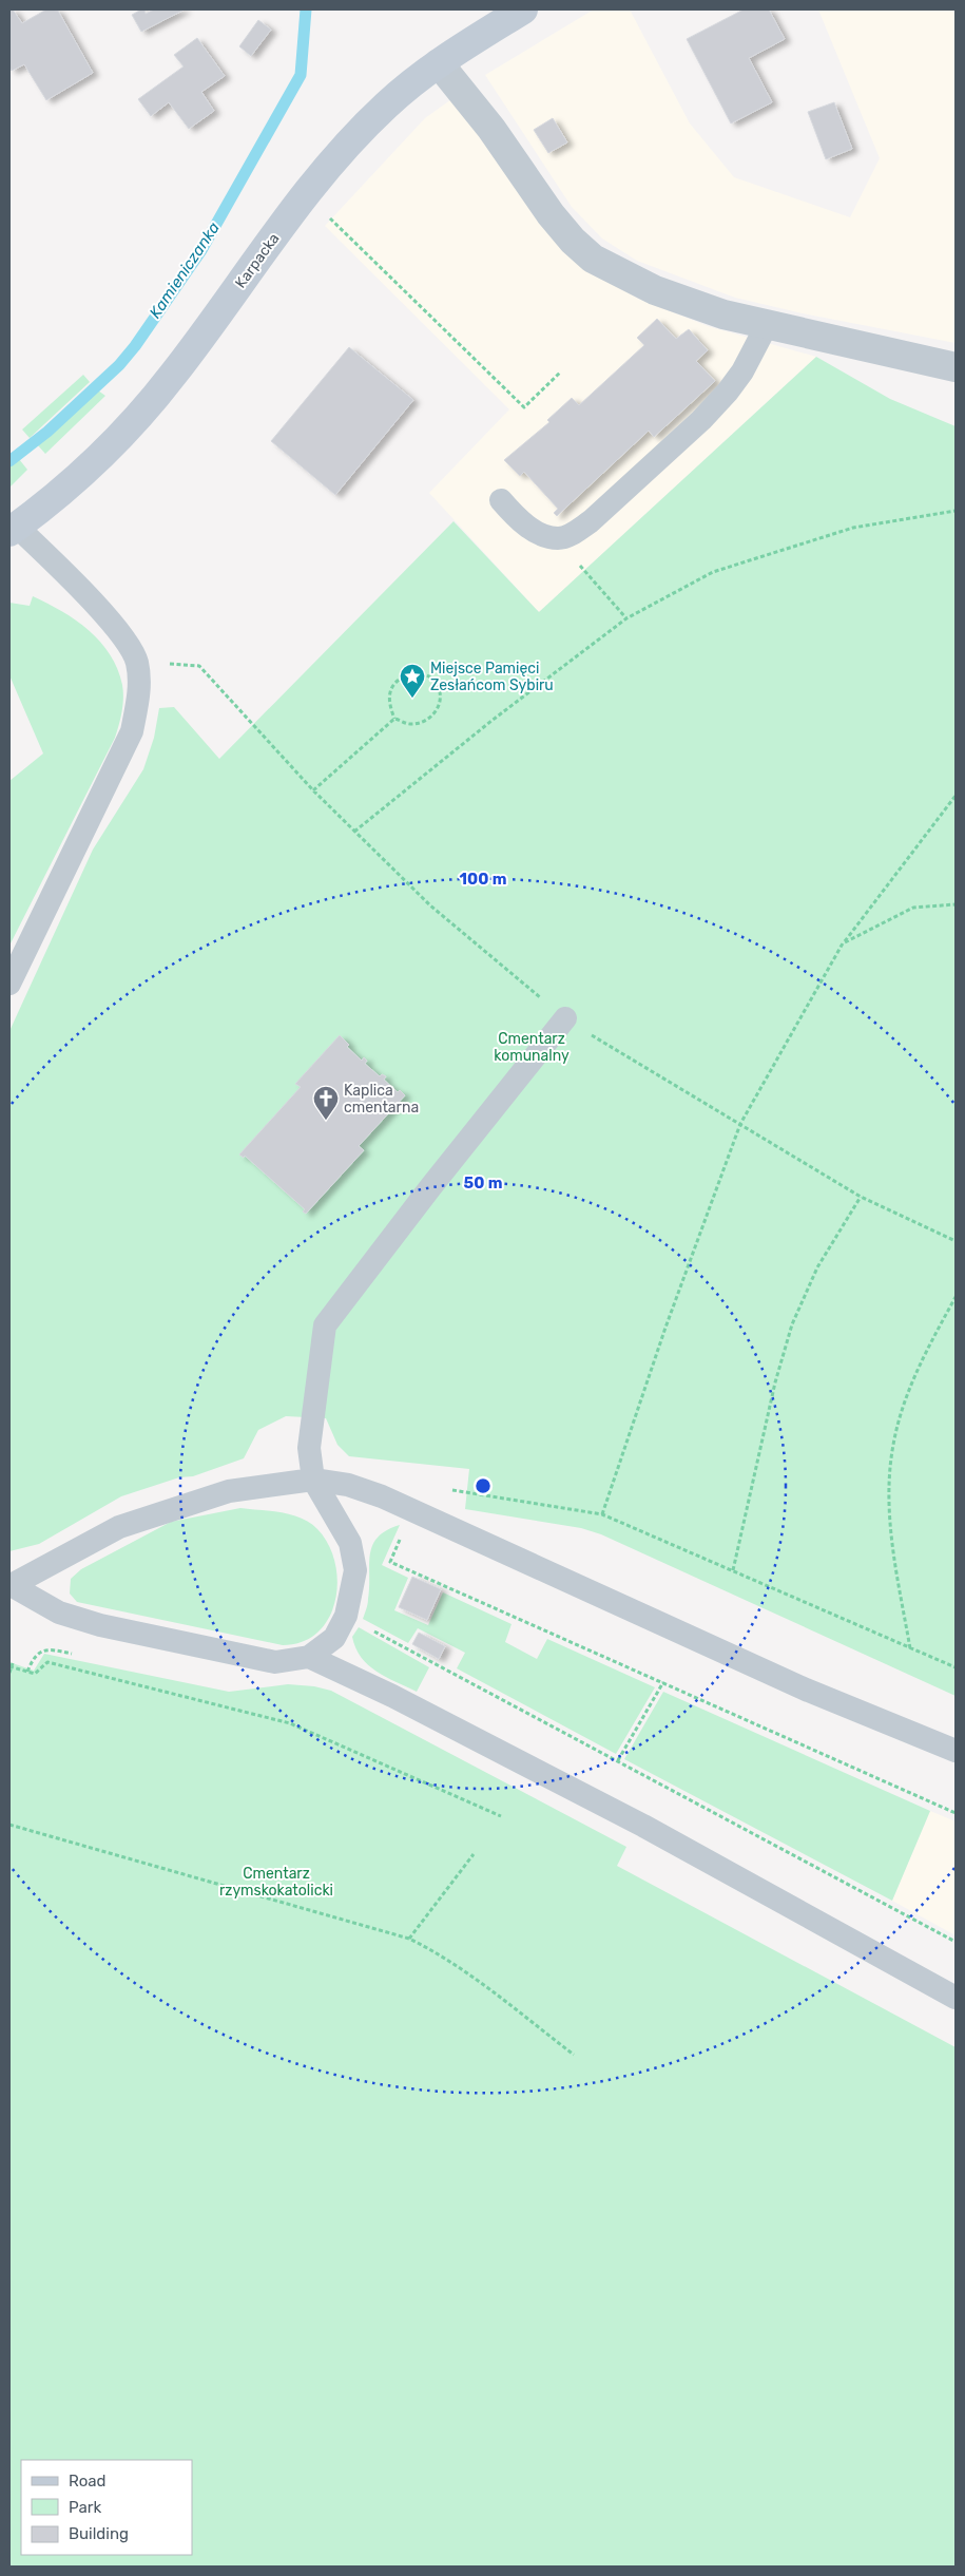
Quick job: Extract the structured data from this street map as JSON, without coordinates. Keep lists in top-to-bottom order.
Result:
{
  "streets": {
    "street": ["Karpacka"]
  },
  "water": ["Kamieniczanka"],
  "parks": ["Cmentarz komunalny", "Cmentarz rzymskokatolicki"],
  "places": {
    "place": ["Miejsce Pamięci Zesłańcom Sybiru"],
    "church": ["Kaplica cmentarna"]
  },
  "legend": ["Road", "Park", "Building"],
  "rings": ["100 m", "50 m"]
}
